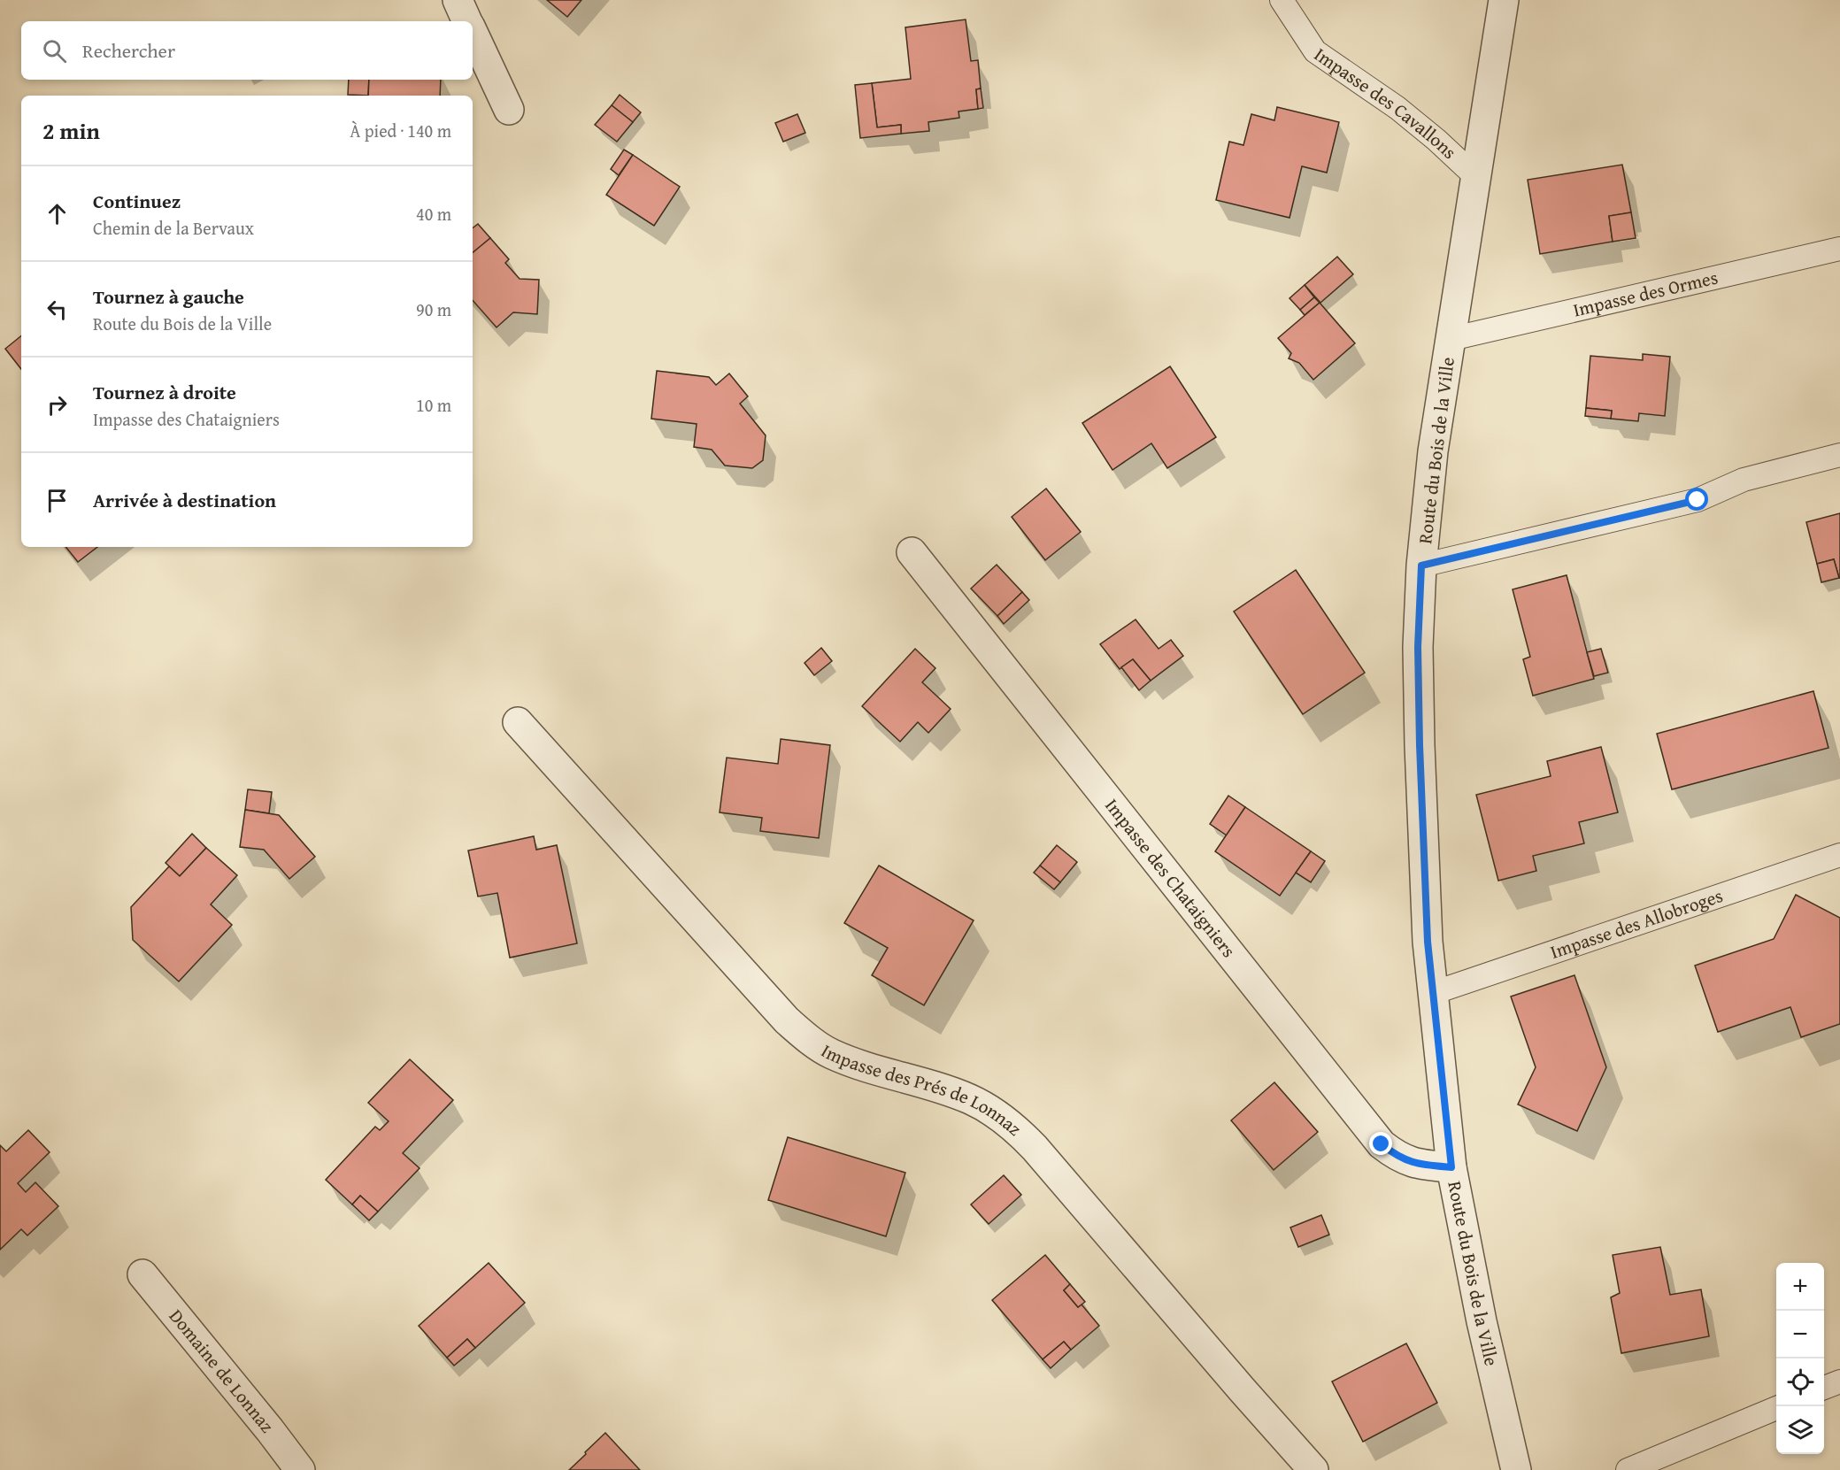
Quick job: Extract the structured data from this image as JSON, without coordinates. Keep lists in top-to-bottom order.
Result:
{
  "streets": {
    "street": [
      "Route du Bois de la Ville",
      "Impasse des Chataigniers",
      "Impasse des Prés de Lonnaz",
      "Domaine de Lonnaz"
    ],
    "lane": ["Impasse des Cavallons", "Impasse des Ormes", "Impasse des Allobroges"]
  },
  "crossings": [
    ["Impasse des Cavallons", "Route du Bois de la Ville"],
    ["Impasse des Ormes", "Route du Bois de la Ville"],
    ["Route du Bois de la Ville", "Impasse des Chataigniers"],
    ["Route du Bois de la Ville", "Impasse des Allobroges"]
  ],
  "page": {
    "search": "Rechercher",
    "heading": ["2 min", "À pied · 140 m"],
    "list": [
      ["Continuez", "Chemin de la Bervaux", "40 m"],
      ["Tournez à gauche", "Route du Bois de la Ville", "90 m"],
      ["Tournez à droite", "Impasse des Chataigniers", "10 m"],
      "Arrivée à destination"
    ],
    "map_buttons": ["+", "−"]
  }
}
